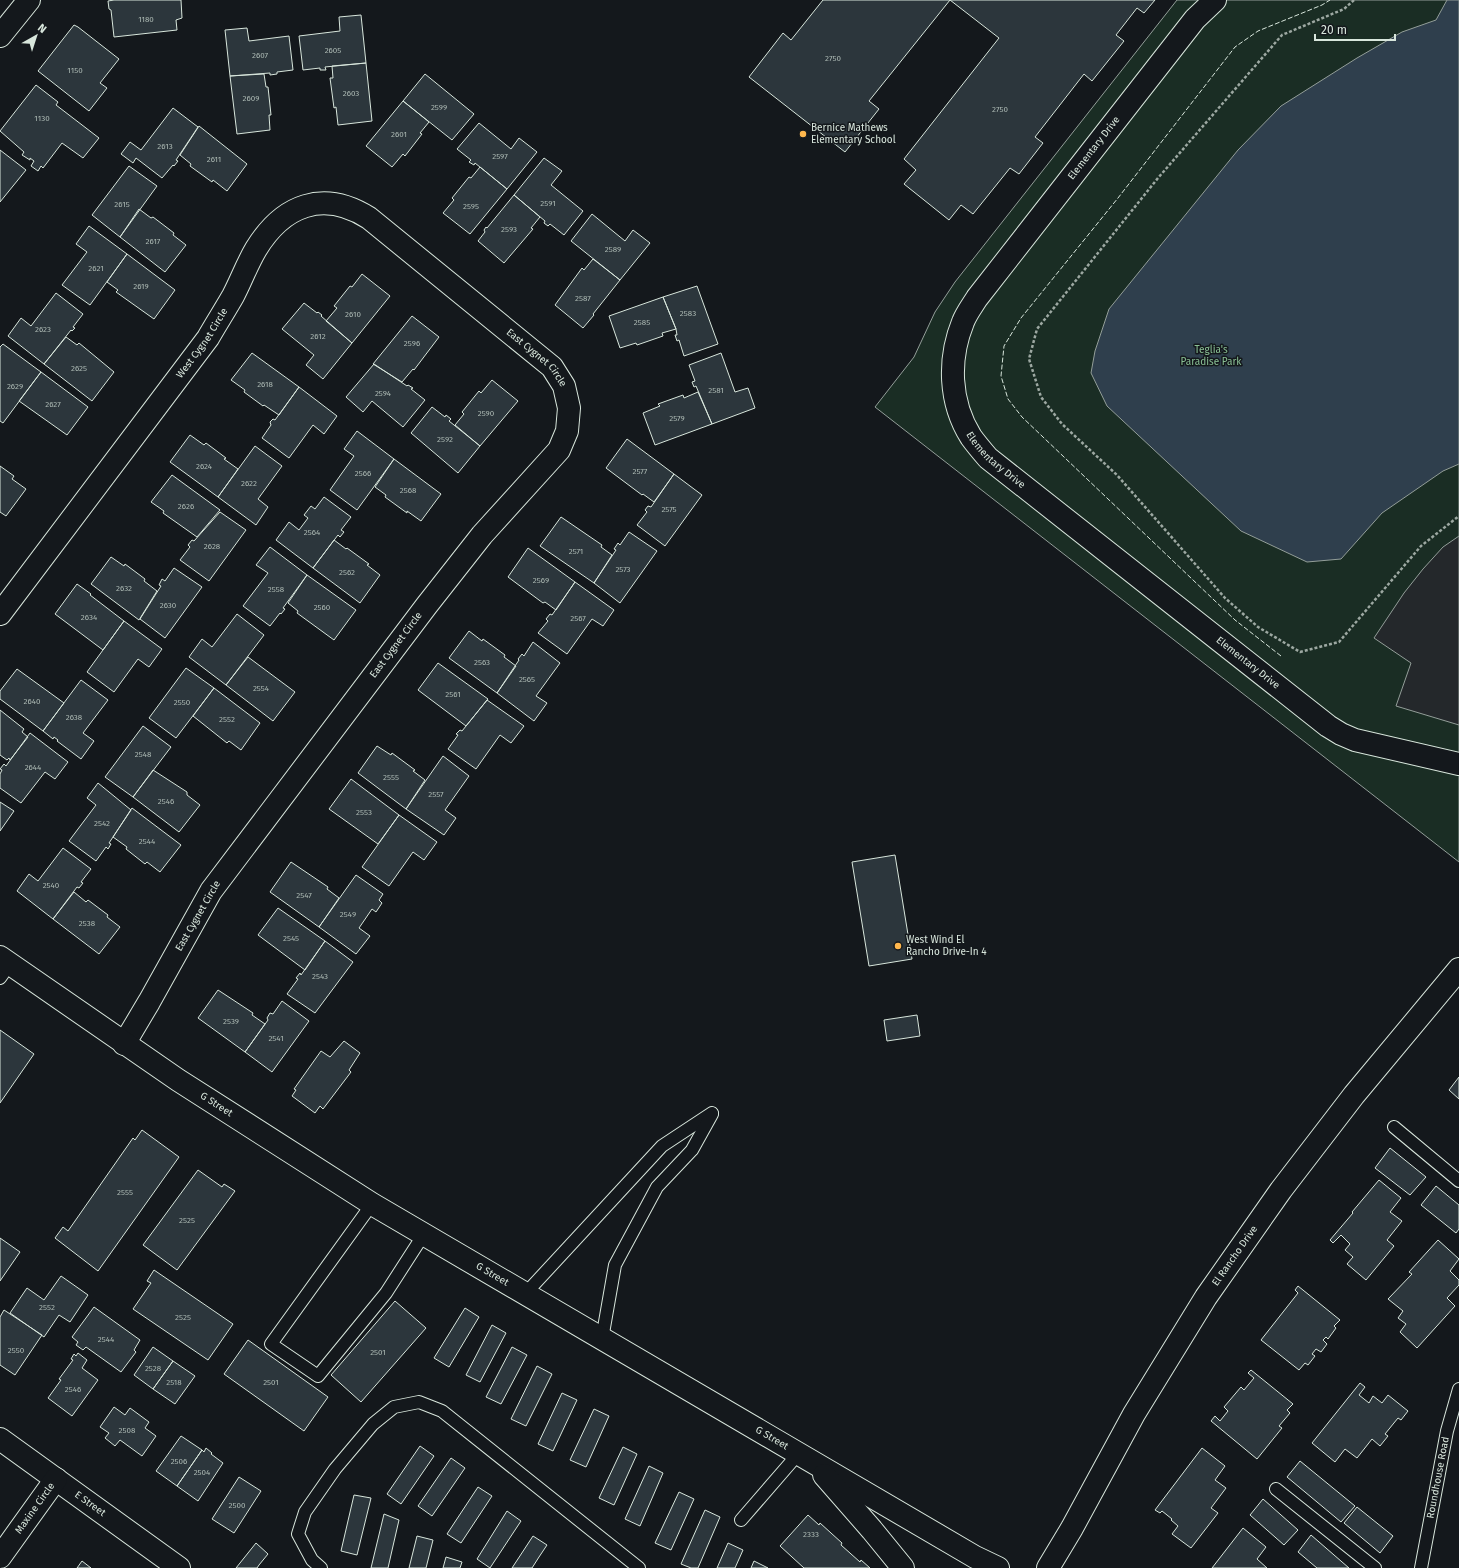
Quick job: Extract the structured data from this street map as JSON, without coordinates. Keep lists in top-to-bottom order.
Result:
{
  "streets": {
    "street": [
      "Elementary Drive",
      "West Cygnet Circle",
      "East Cygnet Circle",
      "G Street",
      "El Rancho Drive",
      "E Street",
      "Maxine Circle"
    ],
    "lane": ["Roundhouse Road"]
  },
  "crossings": [
    ["West Cygnet Circle", "East Cygnet Circle"],
    ["East Cygnet Circle", "G Street"],
    ["E Street", "Maxine Circle"]
  ],
  "parks": ["Teglia's Paradise Park"],
  "places": ["Bernice Mathews Elementary School", "West Wind El Rancho Drive-In 4"],
  "house_numbers": [
    "1180",
    "2605",
    "2607",
    "2750",
    "1150",
    "2603",
    "2609",
    "2599",
    "2750",
    "1130",
    "2601",
    "2613",
    "2597",
    "2611",
    "2591",
    "2615",
    "2595",
    "2593",
    "2617",
    "2589",
    "2621",
    "2619",
    "2587",
    "2583",
    "2610",
    "2585",
    "2623",
    "2612",
    "2596",
    "2625",
    "2618",
    "2629",
    "2581",
    "2594",
    "2627",
    "2590",
    "2579",
    "2592",
    "2624",
    "2577",
    "2566",
    "2622",
    "2568",
    "2626",
    "2575",
    "2564",
    "2628",
    "2571",
    "2573",
    "2562",
    "2569",
    "2632",
    "2558",
    "2630",
    "2560",
    "2634",
    "2567",
    "2563",
    "2565",
    "2554",
    "2561",
    "2640",
    "2550",
    "2638",
    "2552",
    "2548",
    "2644",
    "2555",
    "2557",
    "2546",
    "2553",
    "2542",
    "2544",
    "2540",
    "2547",
    "2549",
    "2538",
    "2545",
    "2543",
    "2539",
    "2541",
    "2555",
    "2525",
    "2552",
    "2525",
    "2544",
    "2550",
    "2501",
    "2528",
    "2518",
    "2501",
    "2546",
    "2508",
    "2506",
    "2504",
    "2500",
    "2333"
  ],
  "scale_bar": "20 m",
  "north": "top right"
}
